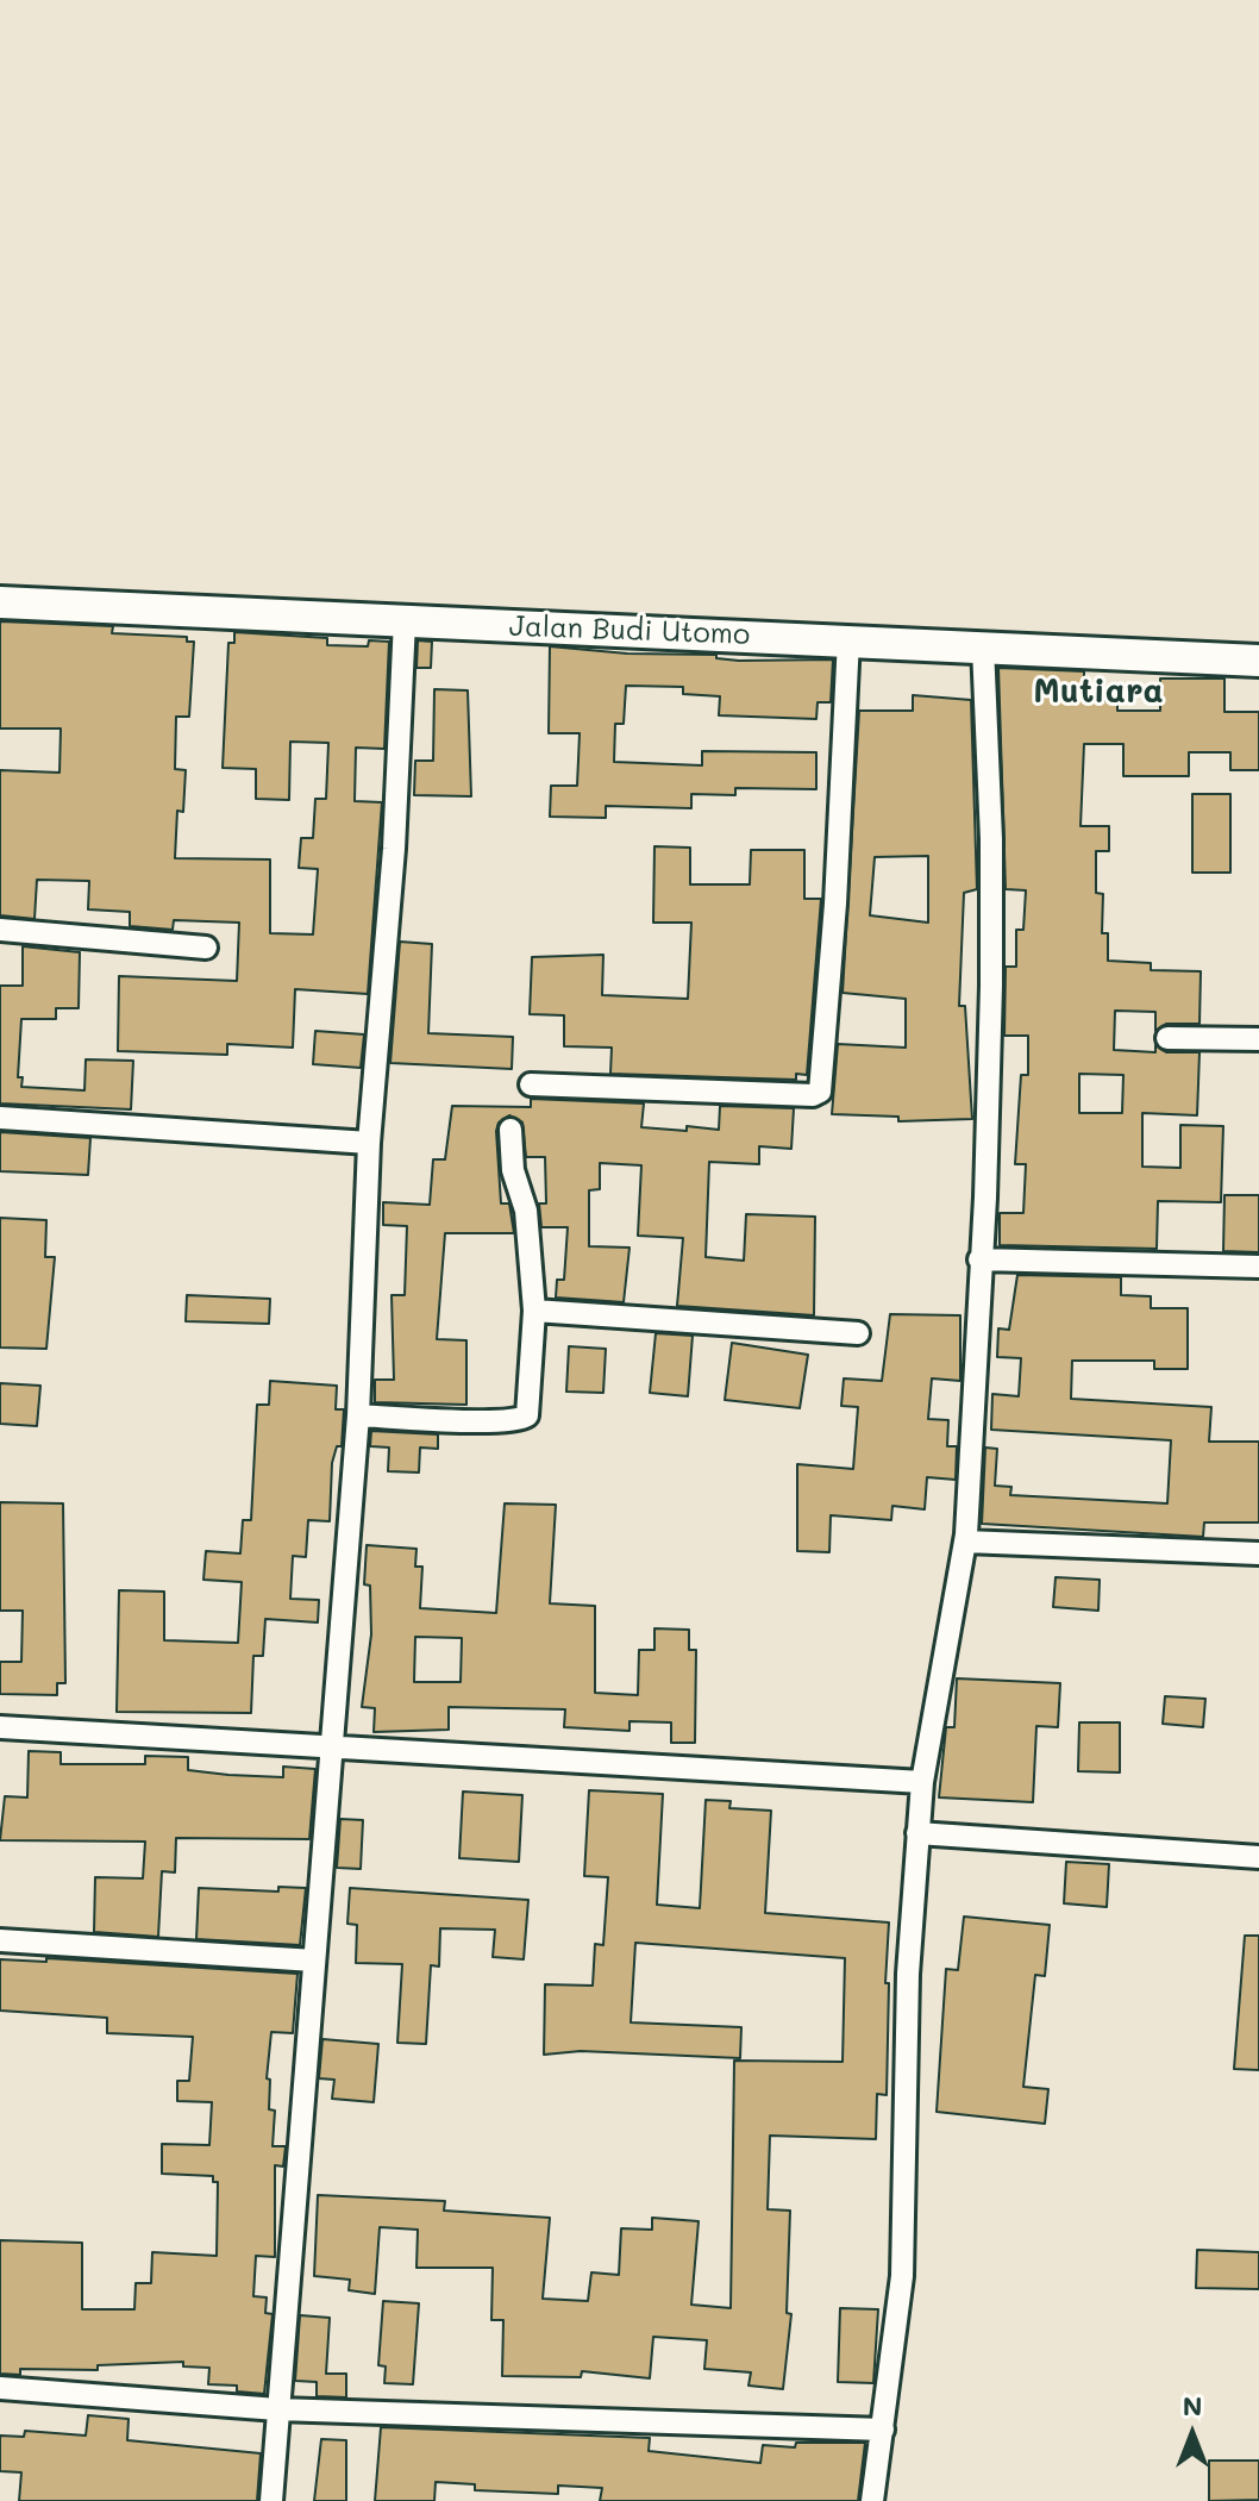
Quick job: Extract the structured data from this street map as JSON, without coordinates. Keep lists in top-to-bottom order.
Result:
{
  "streets": {
    "street": ["Jalan Budi Utomo"]
  },
  "districts": ["Mutiara"],
  "north": "top"
}
